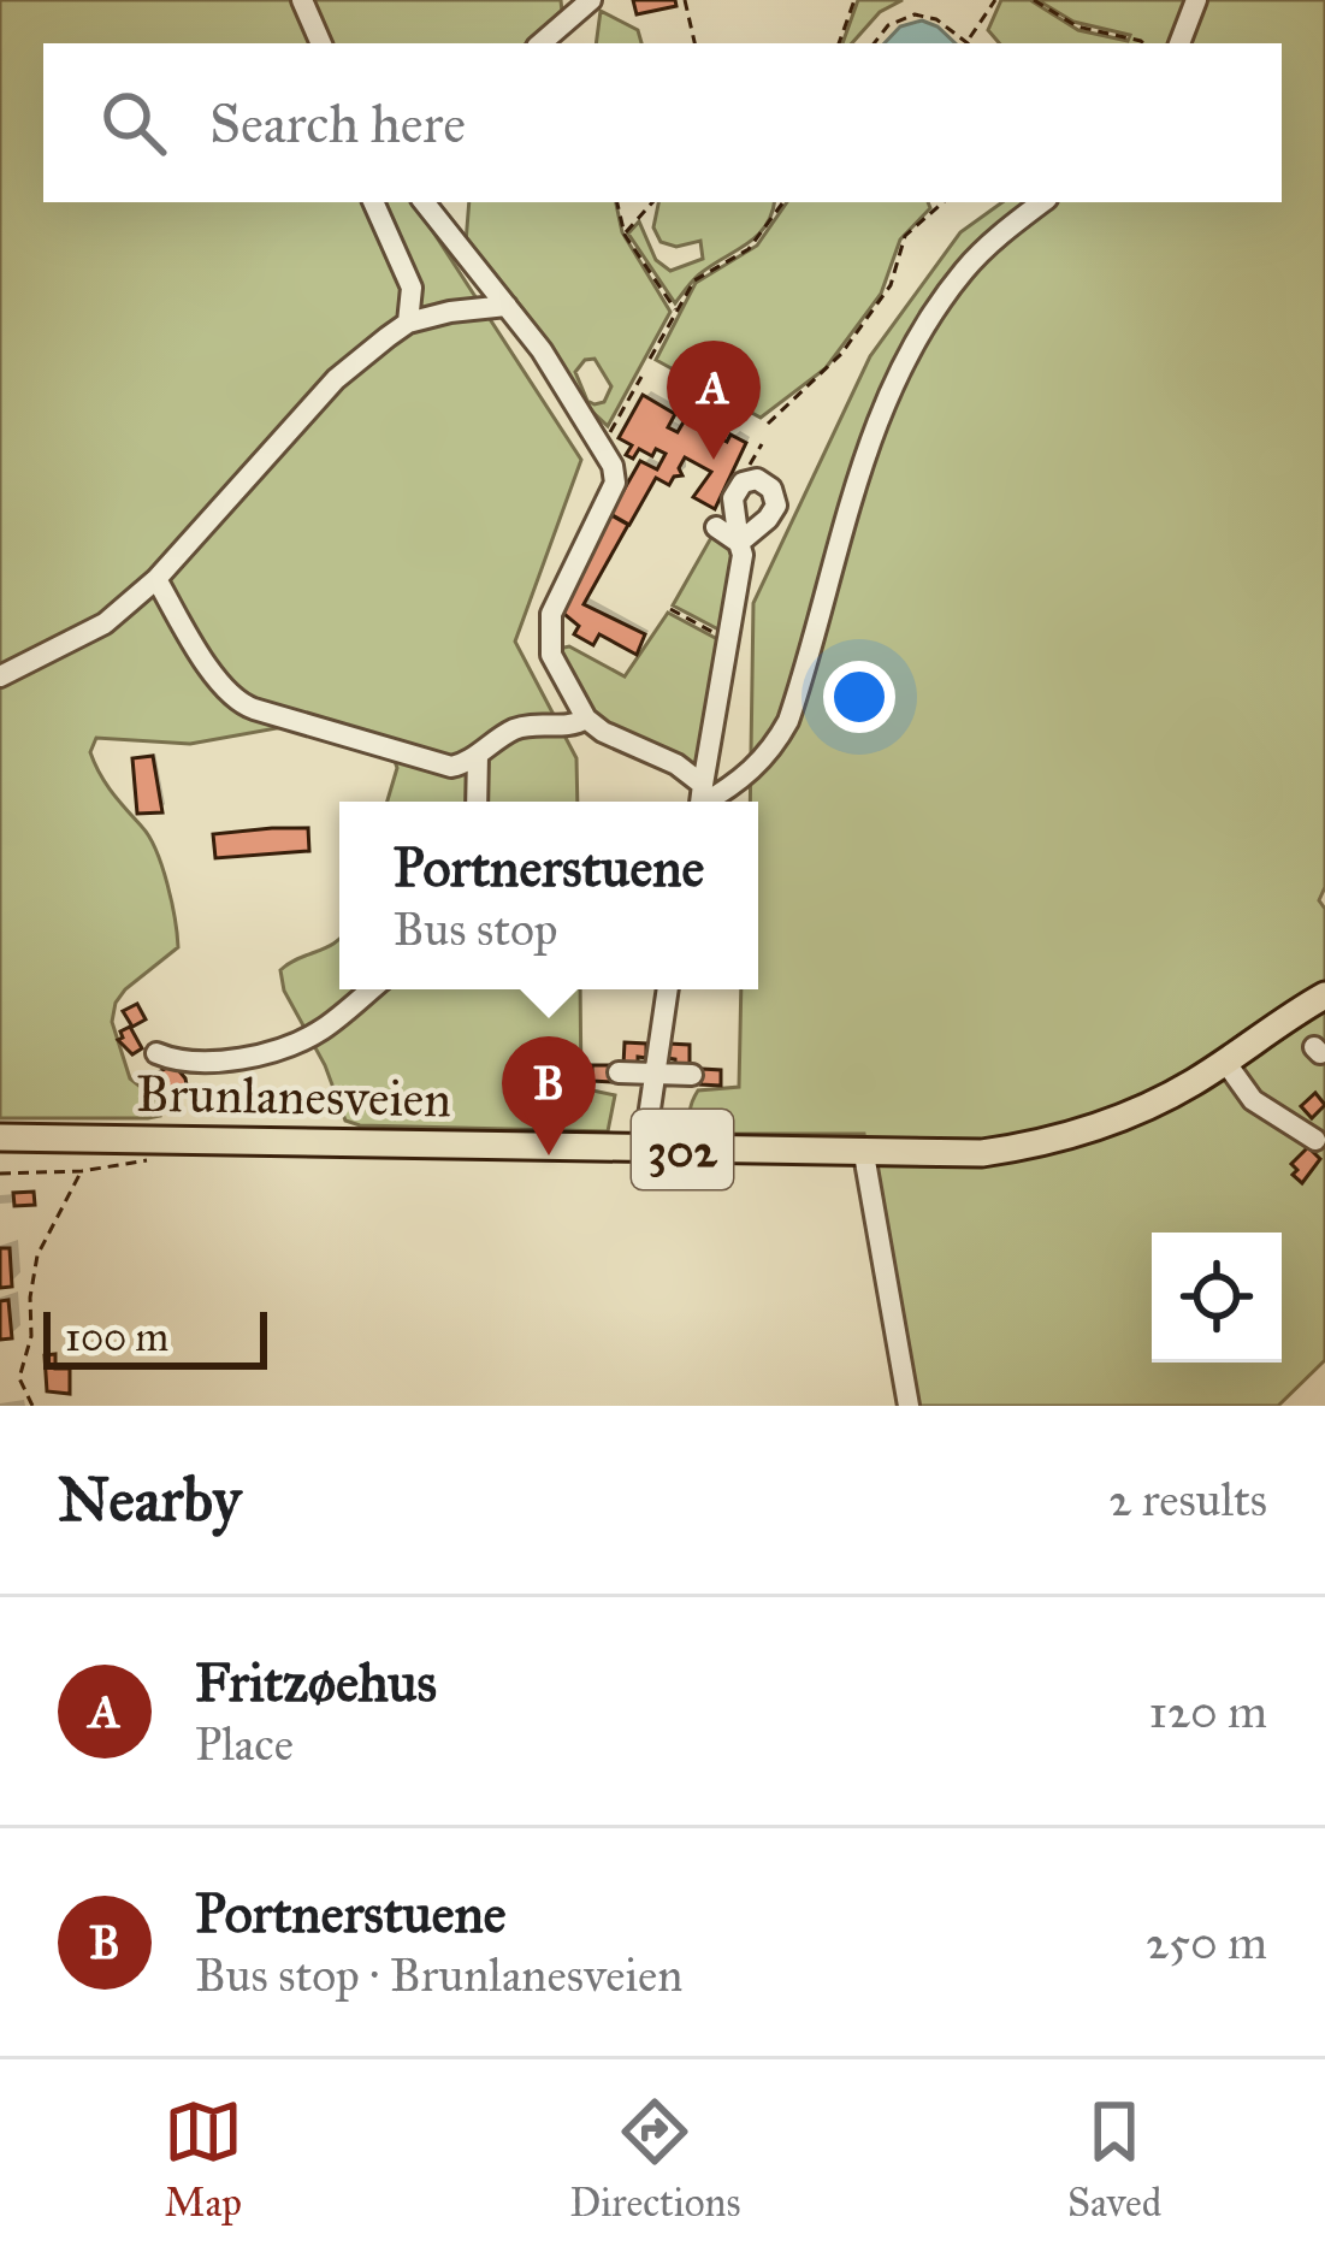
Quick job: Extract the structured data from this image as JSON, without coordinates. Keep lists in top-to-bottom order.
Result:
{
  "streets": {
    "main road": ["Brunlanesveien", "302"]
  },
  "scale_bar": "100 m",
  "page": {
    "search": "Search here",
    "pins": ["A", "B"],
    "popup": ["Portnerstuene", "Bus stop"],
    "scale": "100 m",
    "heading": ["Nearby", "2 results"],
    "list": [
      {
        "mark": "A",
        "name": "Fritzøehus",
        "note": "Place",
        "value": "120 m"
      },
      {
        "mark": "B",
        "name": "Portnerstuene",
        "note": "Bus stop · Brunlanesveien",
        "value": "250 m"
      }
    ],
    "nav": ["Map", "Directions", "Saved"]
  }
}
